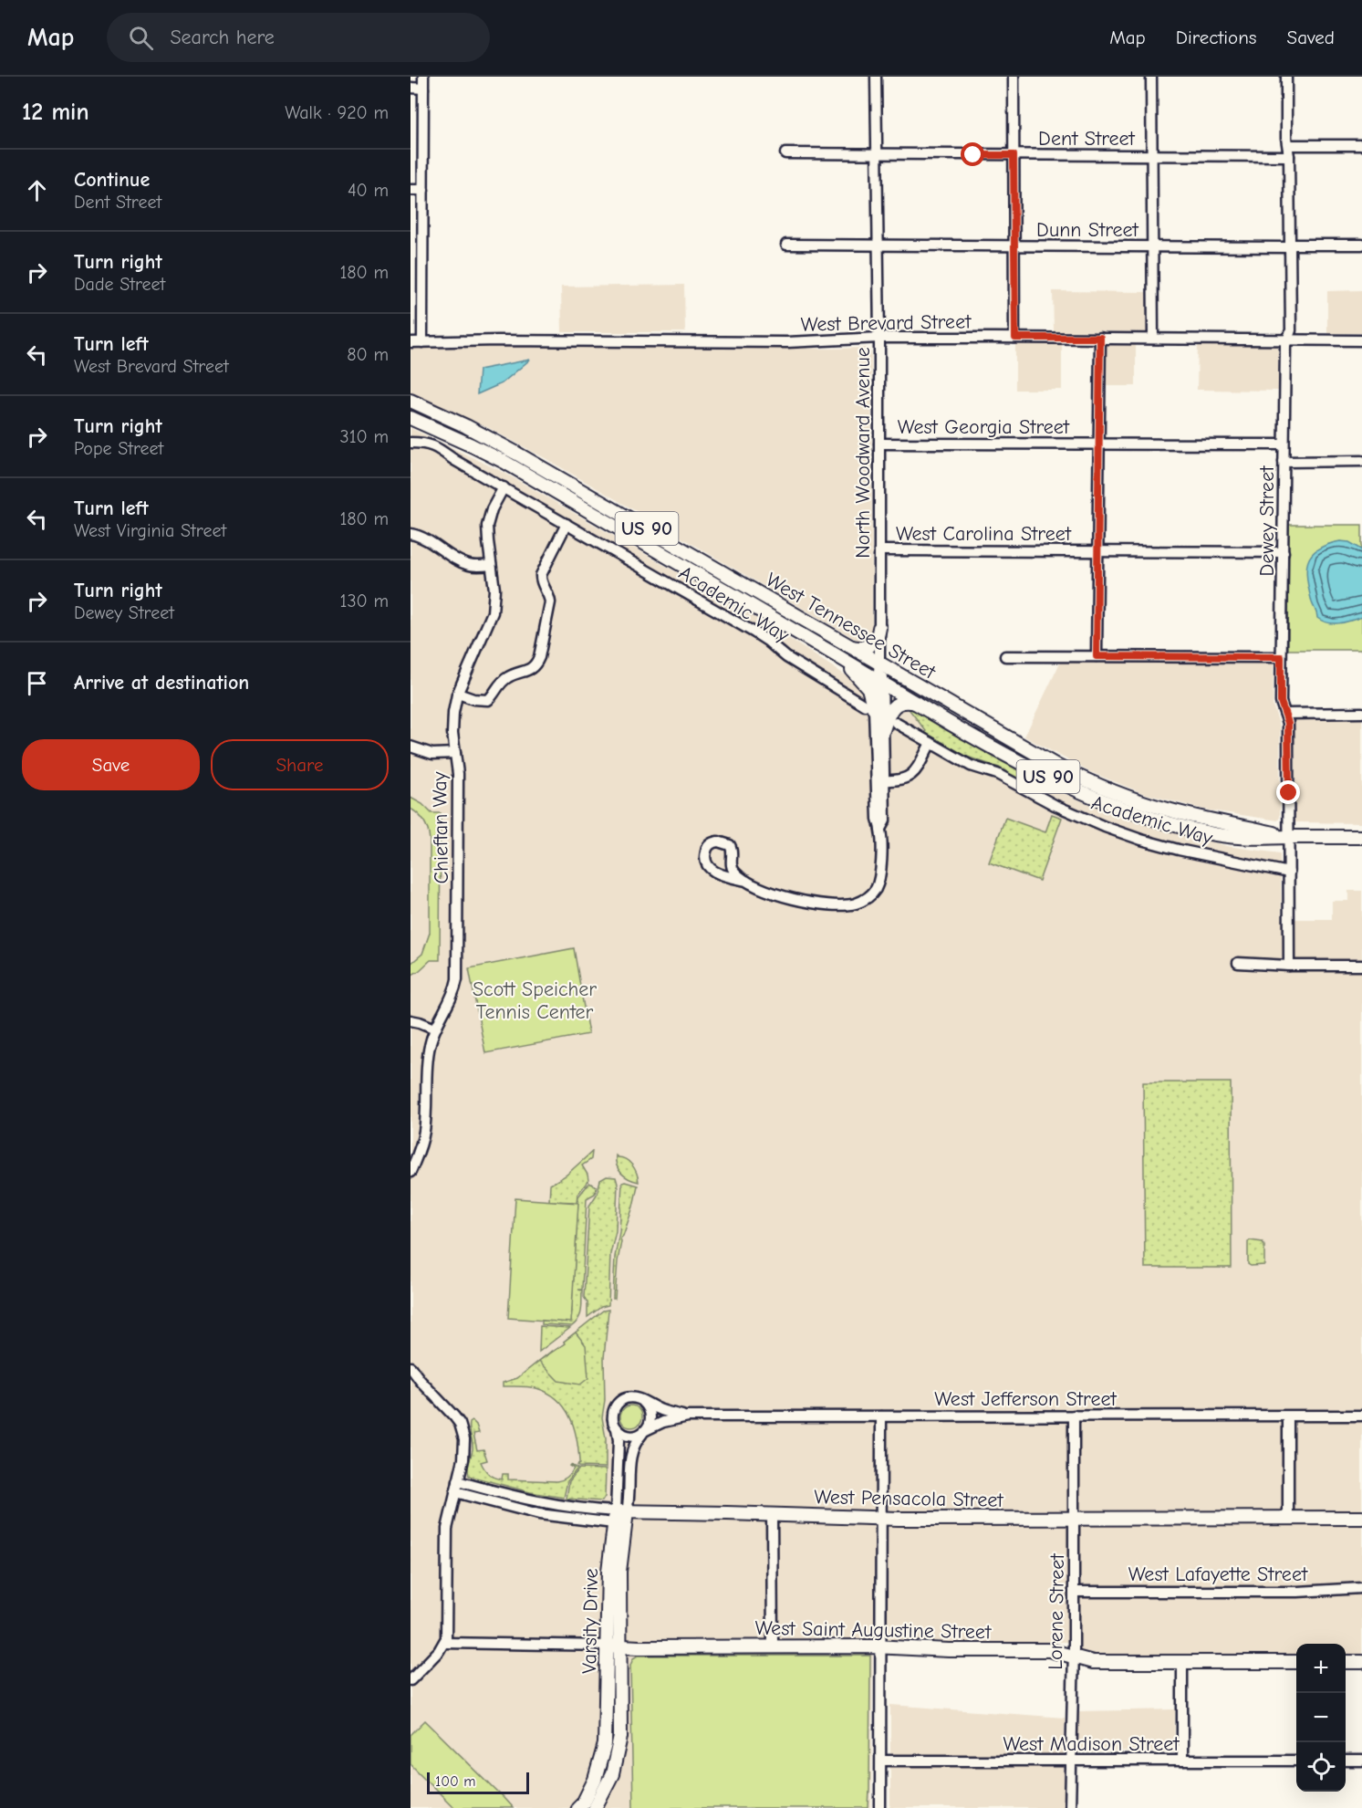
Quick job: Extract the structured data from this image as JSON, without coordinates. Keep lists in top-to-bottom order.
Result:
{
  "streets": {
    "main road": [
      "US 90",
      "West Tennessee Street",
      "West Pensacola Street",
      "Varsity Drive",
      "West Saint Augustine Street"
    ],
    "street": [
      "Dent Street",
      "Dunn Street",
      "West Brevard Street",
      "West Georgia Street",
      "North Woodward Avenue",
      "Dewey Street",
      "West Carolina Street",
      "Academic Way",
      "Chieftan Way",
      "West Jefferson Street",
      "West Lafayette Street",
      "Lorene Street",
      "West Madison Street"
    ]
  },
  "crossings": [
    ["Dent Street", "North Woodward Avenue"],
    ["Dent Street", "Dewey Street"],
    ["Dunn Street", "North Woodward Avenue"],
    ["Dunn Street", "Dewey Street"],
    ["West Brevard Street", "North Woodward Avenue"],
    ["West Brevard Street", "Dewey Street"],
    ["West Georgia Street", "North Woodward Avenue"],
    ["West Georgia Street", "Dewey Street"],
    ["North Woodward Avenue", "West Carolina Street"],
    ["North Woodward Avenue", "Academic Way"],
    ["North Woodward Avenue", "West Tennessee Street"],
    ["Dewey Street", "West Carolina Street"],
    ["Dewey Street", "Academic Way"],
    ["Dewey Street", "West Tennessee Street"],
    ["Academic Way", "Chieftan Way"],
    ["West Jefferson Street", "Lorene Street"],
    ["West Jefferson Street", "Varsity Drive"],
    ["West Pensacola Street", "Lorene Street"],
    ["West Pensacola Street", "Varsity Drive"],
    ["West Lafayette Street", "Lorene Street"],
    ["Lorene Street", "West Saint Augustine Street"],
    ["Lorene Street", "West Madison Street"],
    ["Varsity Drive", "West Saint Augustine Street"]
  ],
  "parks": ["Scott Speicher Tennis Center"],
  "scale_bar": "100 m",
  "page": {
    "header": "Map",
    "search": "Search here",
    "nav": ["Map", "Directions", "Saved"],
    "heading": ["12 min", "Walk · 920 m"],
    "list": [
      ["Continue", "Dent Street", "40 m"],
      ["Turn right", "Dade Street", "180 m"],
      ["Turn left", "West Brevard Street", "80 m"],
      ["Turn right", "Pope Street", "310 m"],
      ["Turn left", "West Virginia Street", "180 m"],
      ["Turn right", "Dewey Street", "130 m"],
      "Arrive at destination"
    ],
    "buttons": ["Save", "Share"],
    "map_buttons": ["+", "−"],
    "scale": "100 m"
  }
}
